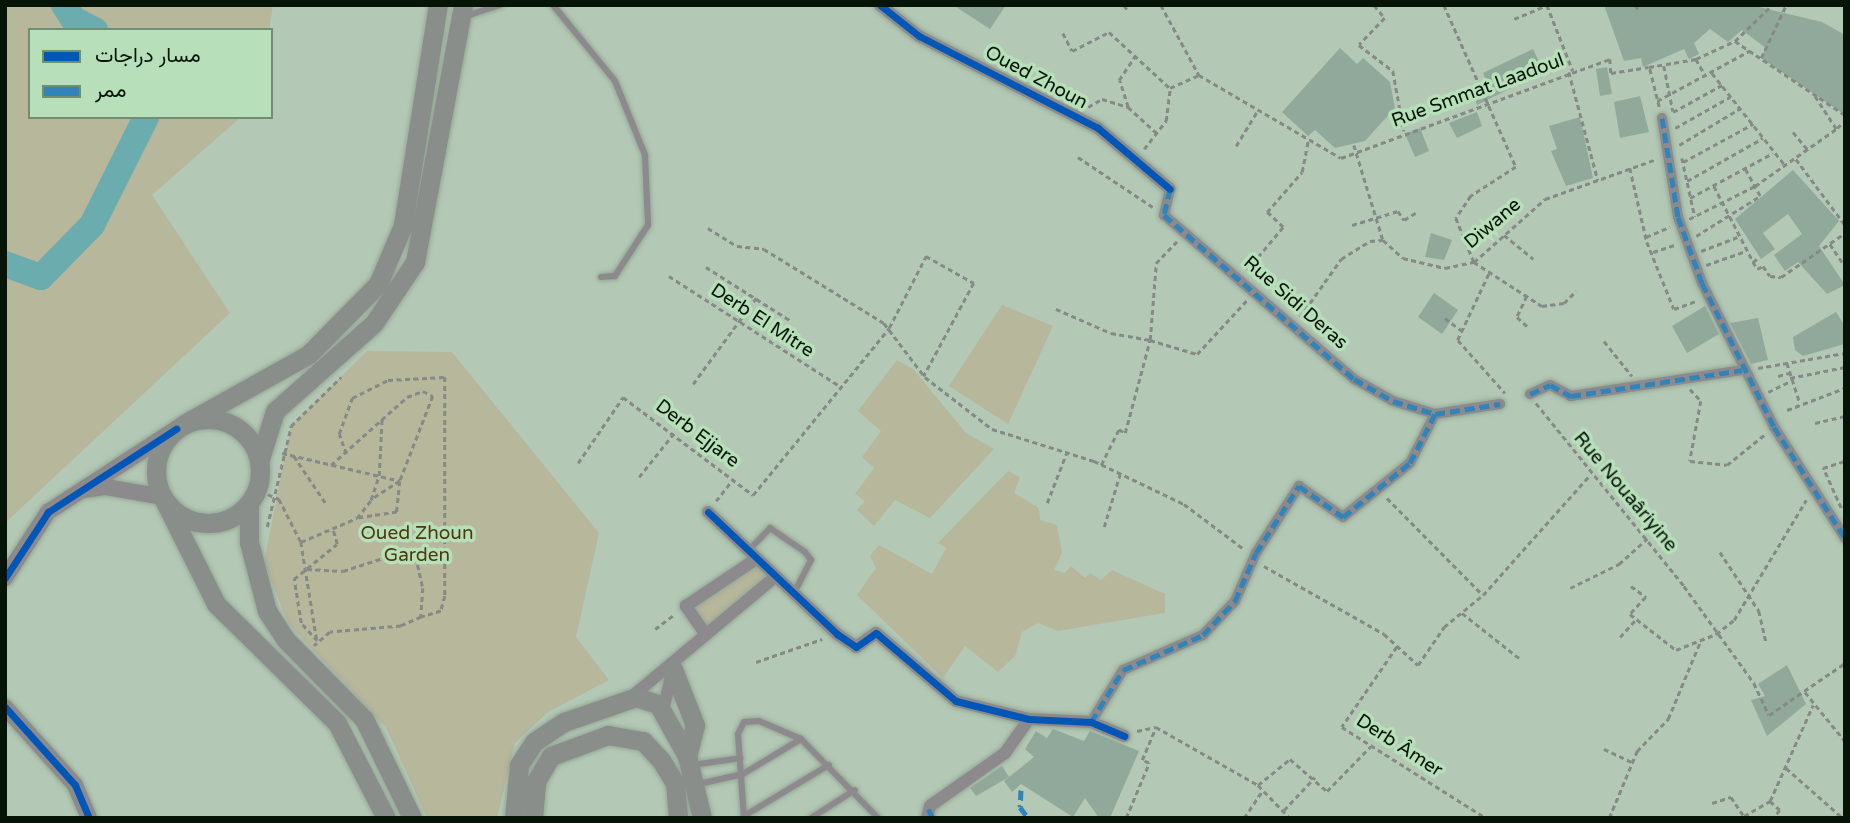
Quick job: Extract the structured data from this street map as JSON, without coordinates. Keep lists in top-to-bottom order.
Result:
{
  "streets": {
    "street": ["Oued Zhoun", "Rue Sidi Deras"],
    "path": [
      "Rue Smmat Laadoul",
      "Diwane",
      "Derb El Mitre",
      "Derb Ejjare",
      "Rue Nouaâriyine",
      "Derb Âmer"
    ]
  },
  "crossings": [
    ["Derb El Mitre", "Derb Ejjare"]
  ],
  "parks": ["Oued Zhoun Garden"],
  "legend": ["مسار دراجات", "ممر"]
}
